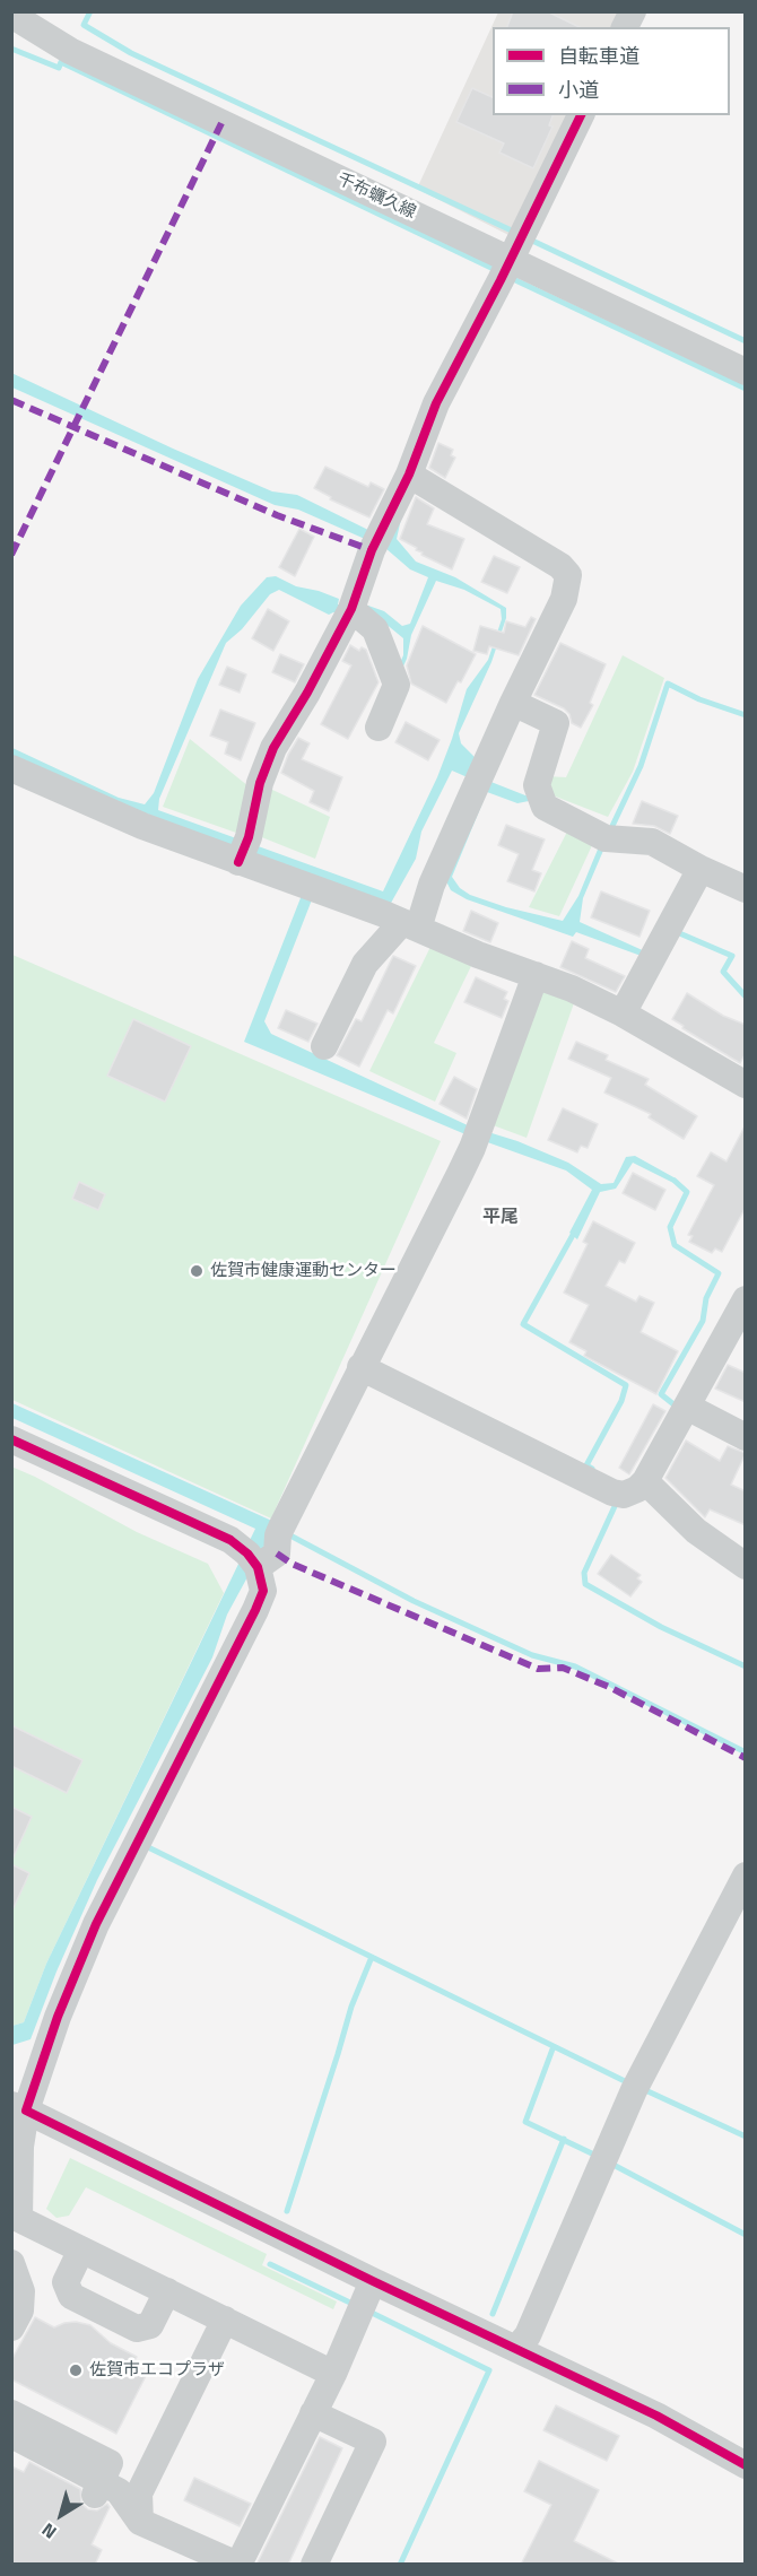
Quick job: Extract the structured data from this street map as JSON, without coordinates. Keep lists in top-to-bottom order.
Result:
{
  "streets": {
    "street": ["千布蠣久線"]
  },
  "districts": ["平尾"],
  "places": ["佐賀市健康運動センター", "佐賀市エコプラザ"],
  "legend": ["自転車道", "小道"],
  "north": "bottom left"
}
